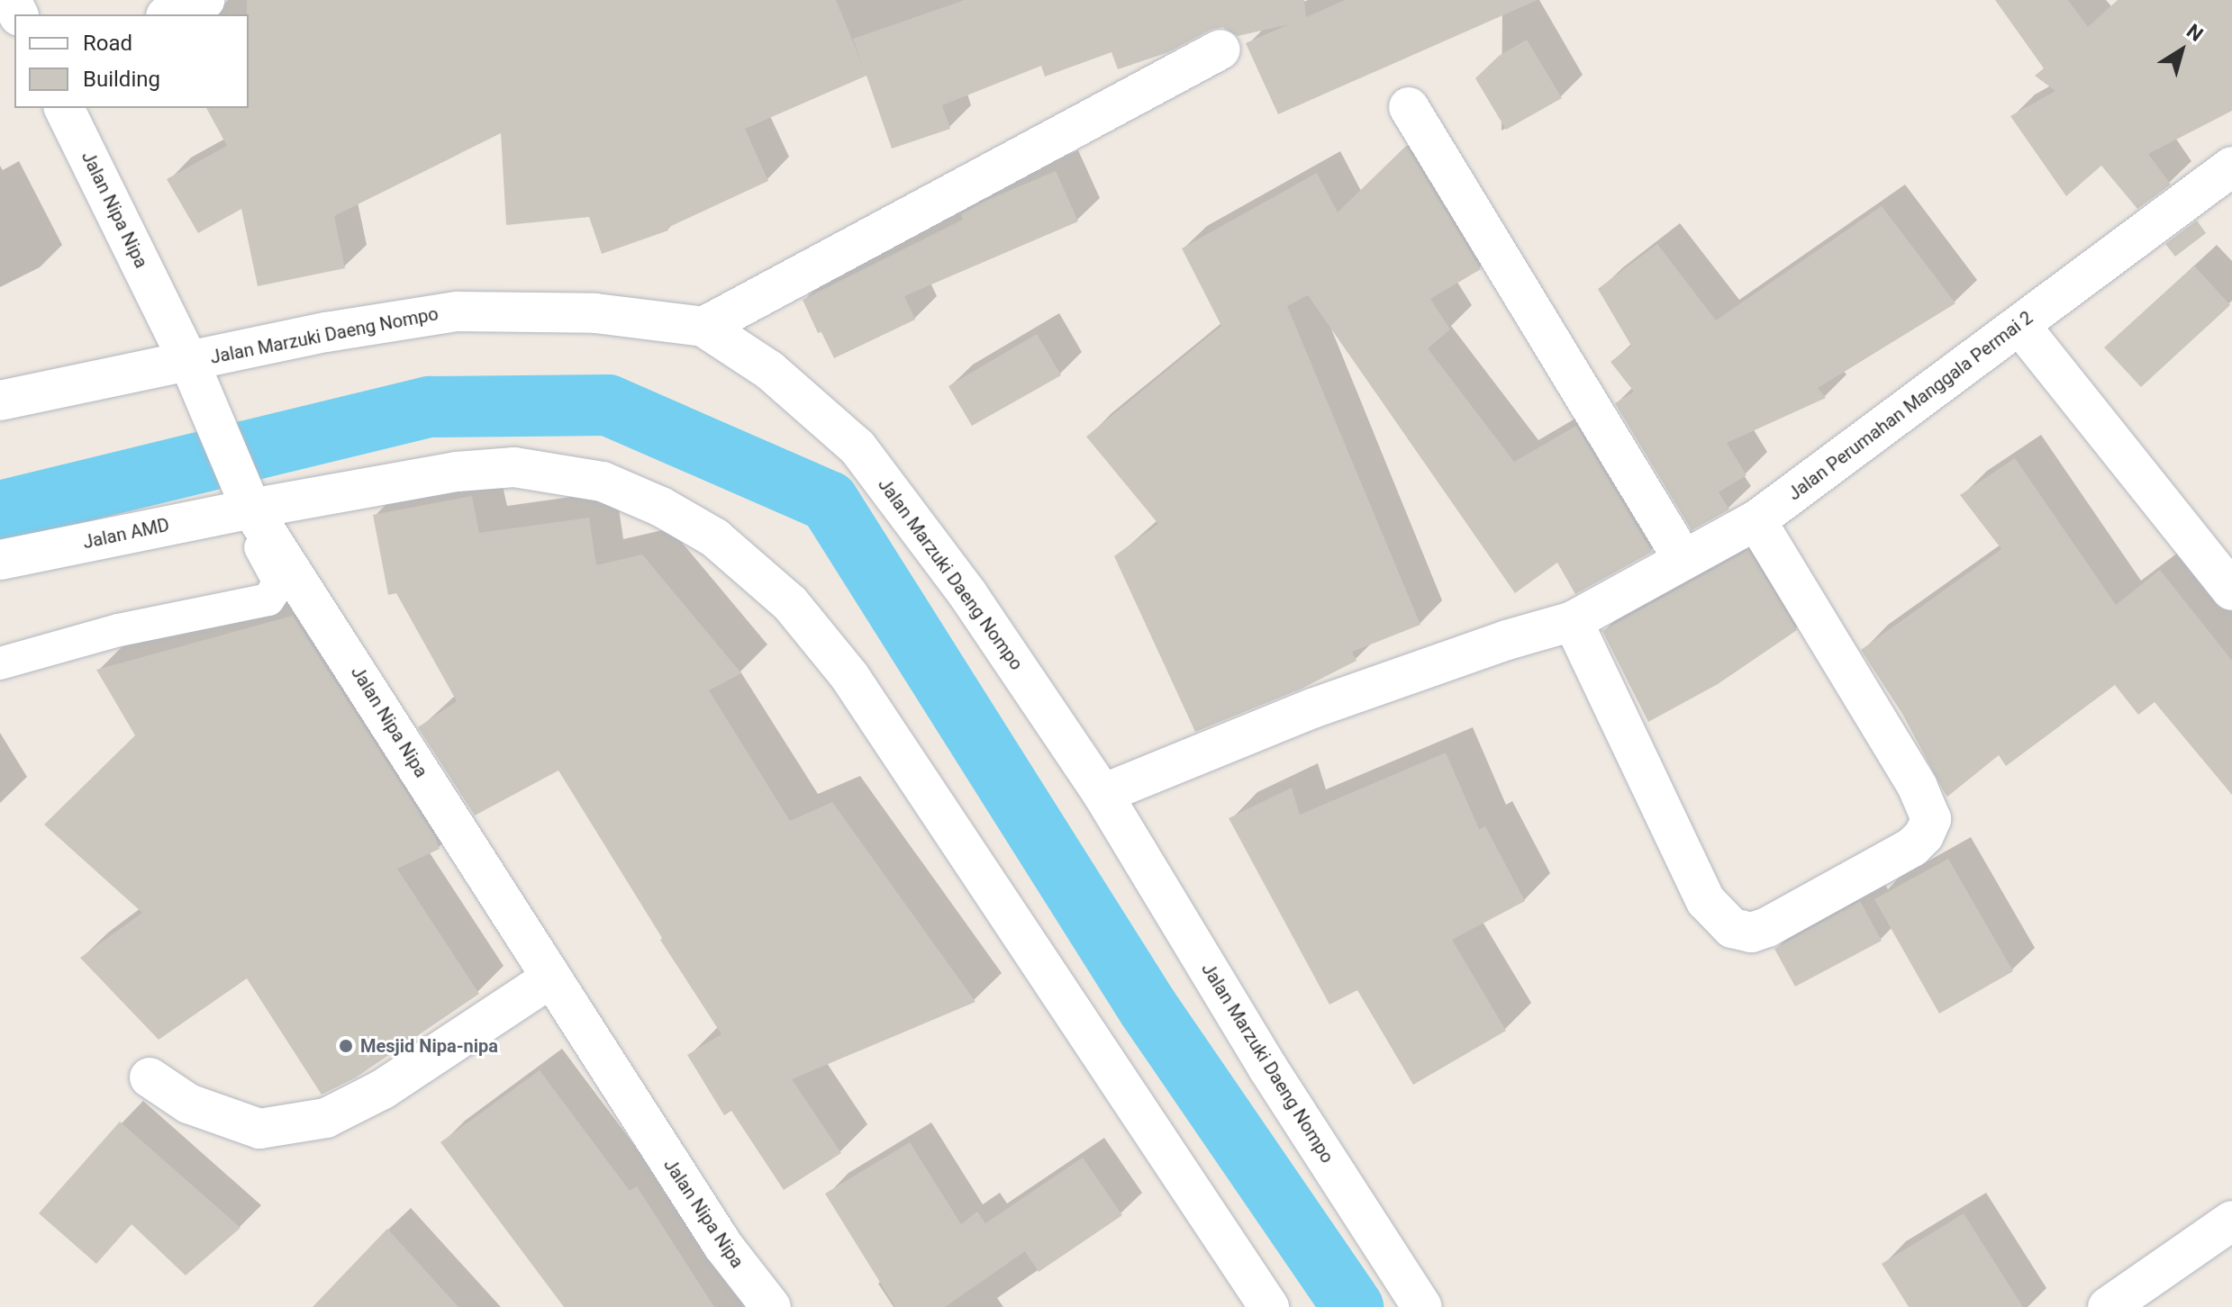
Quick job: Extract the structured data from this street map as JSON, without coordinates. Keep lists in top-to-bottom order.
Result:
{
  "streets": {
    "street": [
      "Jalan Nipa Nipa",
      "Jalan Marzuki Daeng Nompo",
      "Jalan Perumahan Manggala Permai 2",
      "Jalan AMD"
    ]
  },
  "crossings": [
    ["Jalan Nipa Nipa", "Jalan Marzuki Daeng Nompo"],
    ["Jalan Nipa Nipa", "Jalan AMD"],
    ["Jalan Marzuki Daeng Nompo", "Jalan Perumahan Manggala Permai 2"]
  ],
  "places": ["Mesjid Nipa-nipa"],
  "legend": ["Road", "Building"],
  "north": "top right"
}
